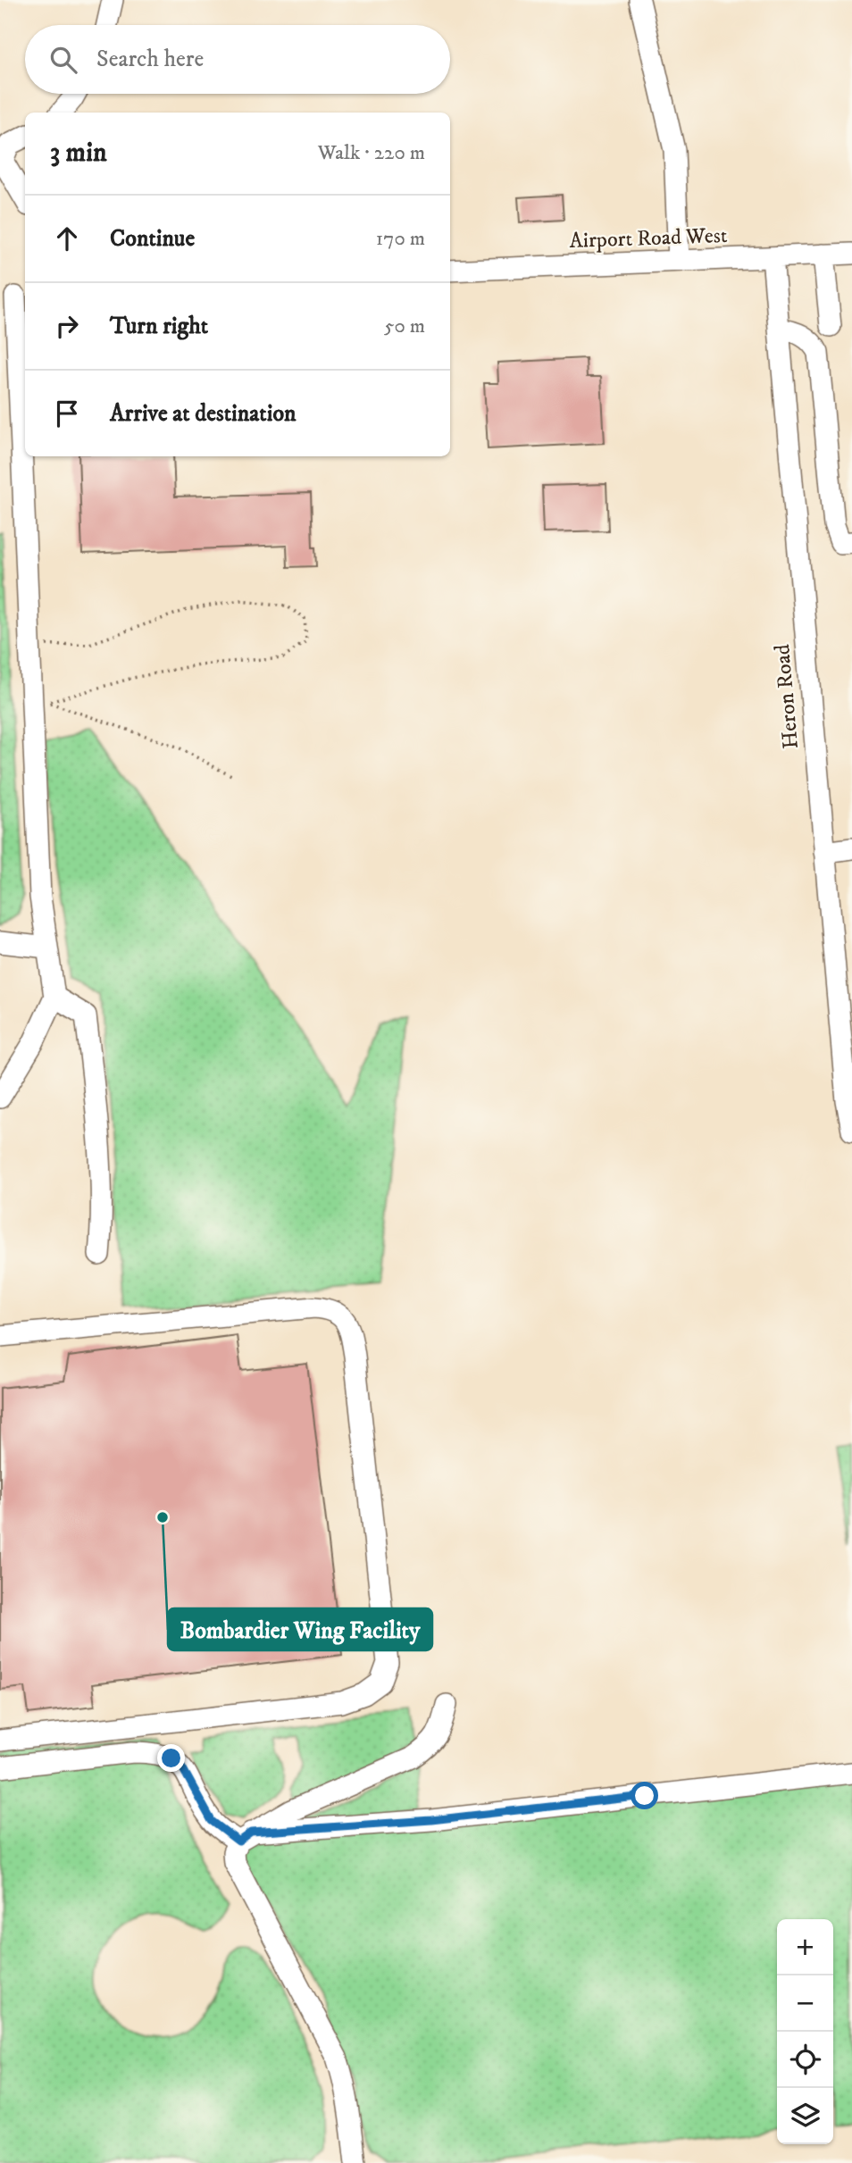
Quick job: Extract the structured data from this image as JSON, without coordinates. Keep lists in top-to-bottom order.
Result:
{
  "streets": {
    "street": ["Airport Road West", "Heron Road"]
  },
  "crossings": [
    ["Airport Road West", "Heron Road"]
  ],
  "places": ["Bombardier Wing Facility"],
  "page": {
    "search": "Search here",
    "heading": ["3 min", "Walk · 220 m"],
    "list": [
      ["Continue", "170 m"],
      ["Turn right", "50 m"],
      "Arrive at destination"
    ],
    "map_buttons": ["+", "−"]
  }
}
